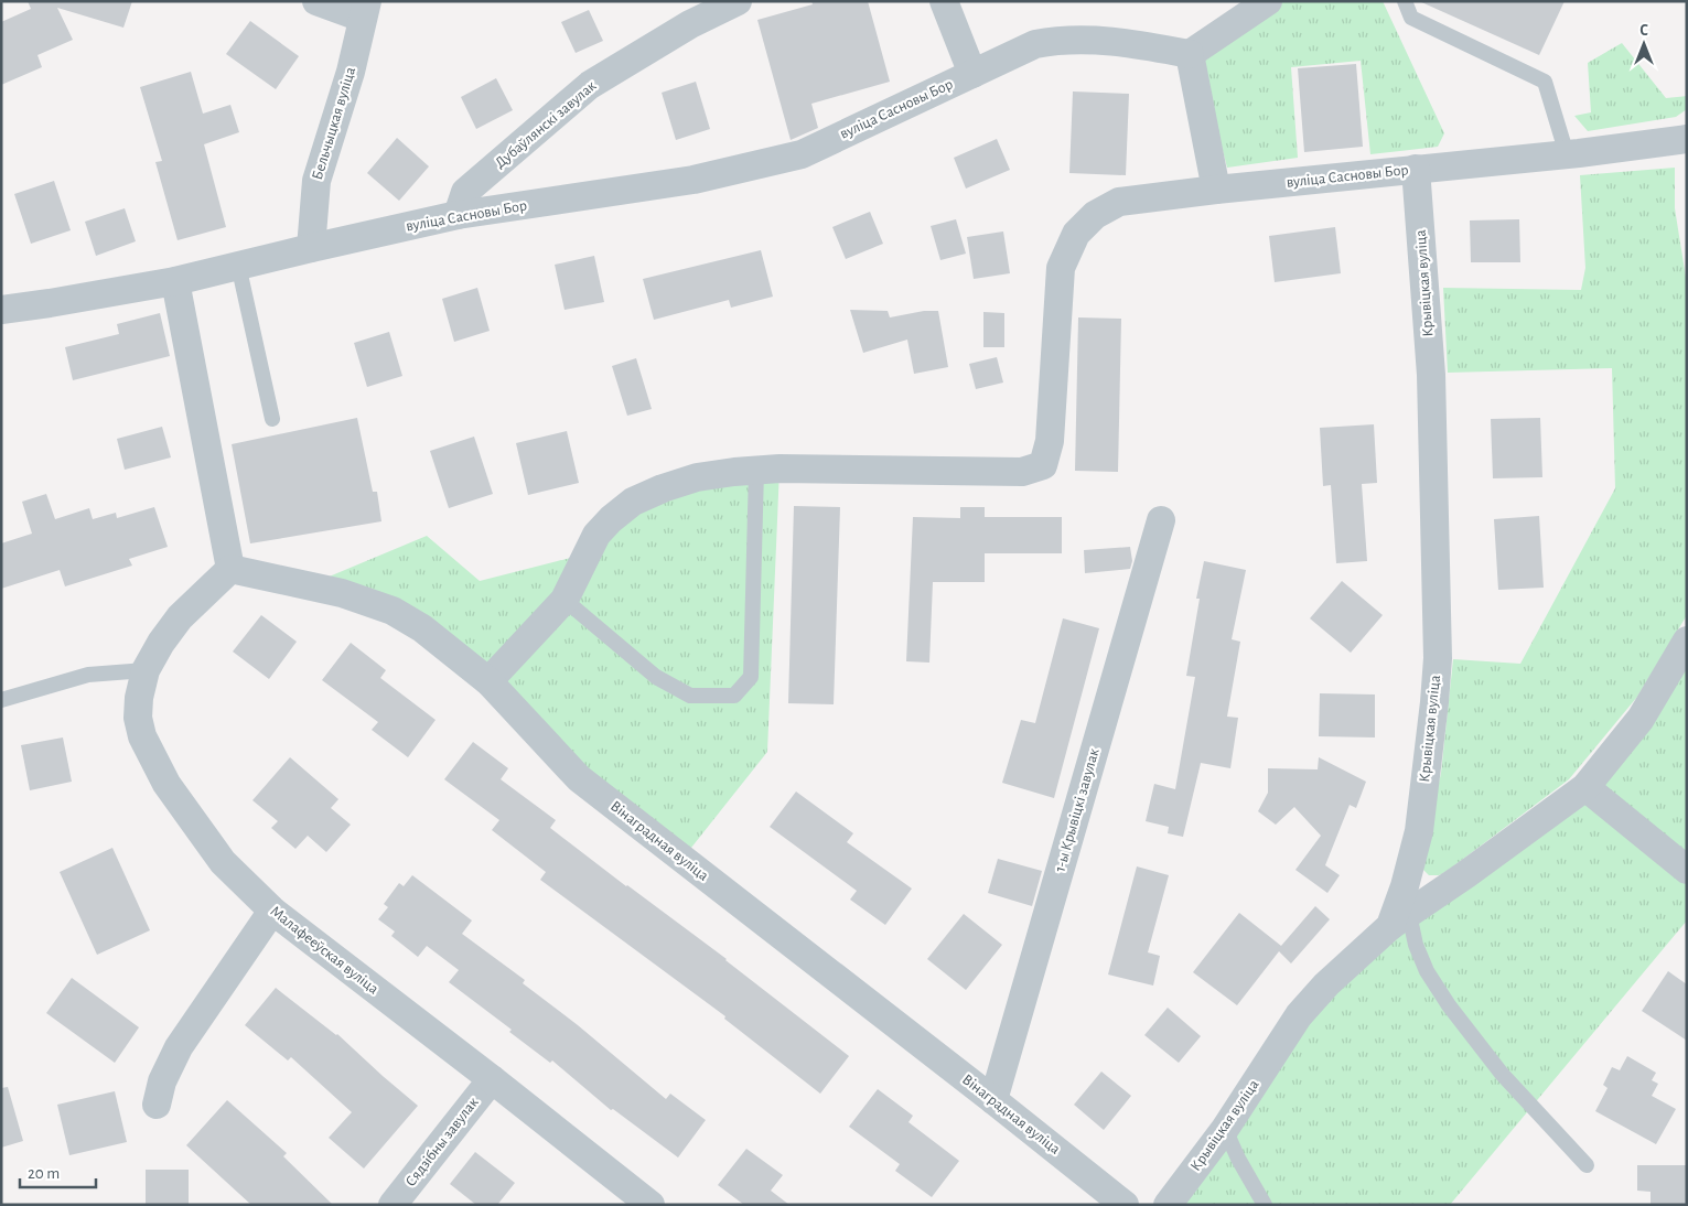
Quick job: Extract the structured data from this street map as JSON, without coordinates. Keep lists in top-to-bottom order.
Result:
{
  "streets": {
    "street": [
      "вуліца Сасновы Бор",
      "Бельчыцкая вуліца",
      "Дубаўлянскі завулак",
      "Крывіцкая вуліца",
      "1-ы Крывіцкі завулак",
      "Вінаградная вуліца",
      "Малафееўская вуліца",
      "Сядзібны завулак"
    ]
  },
  "crossings": [
    ["вуліца Сасновы Бор", "Бельчыцкая вуліца"],
    ["вуліца Сасновы Бор", "Дубаўлянскі завулак"],
    ["вуліца Сасновы Бор", "Крывіцкая вуліца"],
    ["1-ы Крывіцкі завулак", "Вінаградная вуліца"],
    ["Вінаградная вуліца", "Малафееўская вуліца"],
    ["Малафееўская вуліца", "Сядзібны завулак"]
  ],
  "scale_bar": "20 m",
  "north": "top"
}
